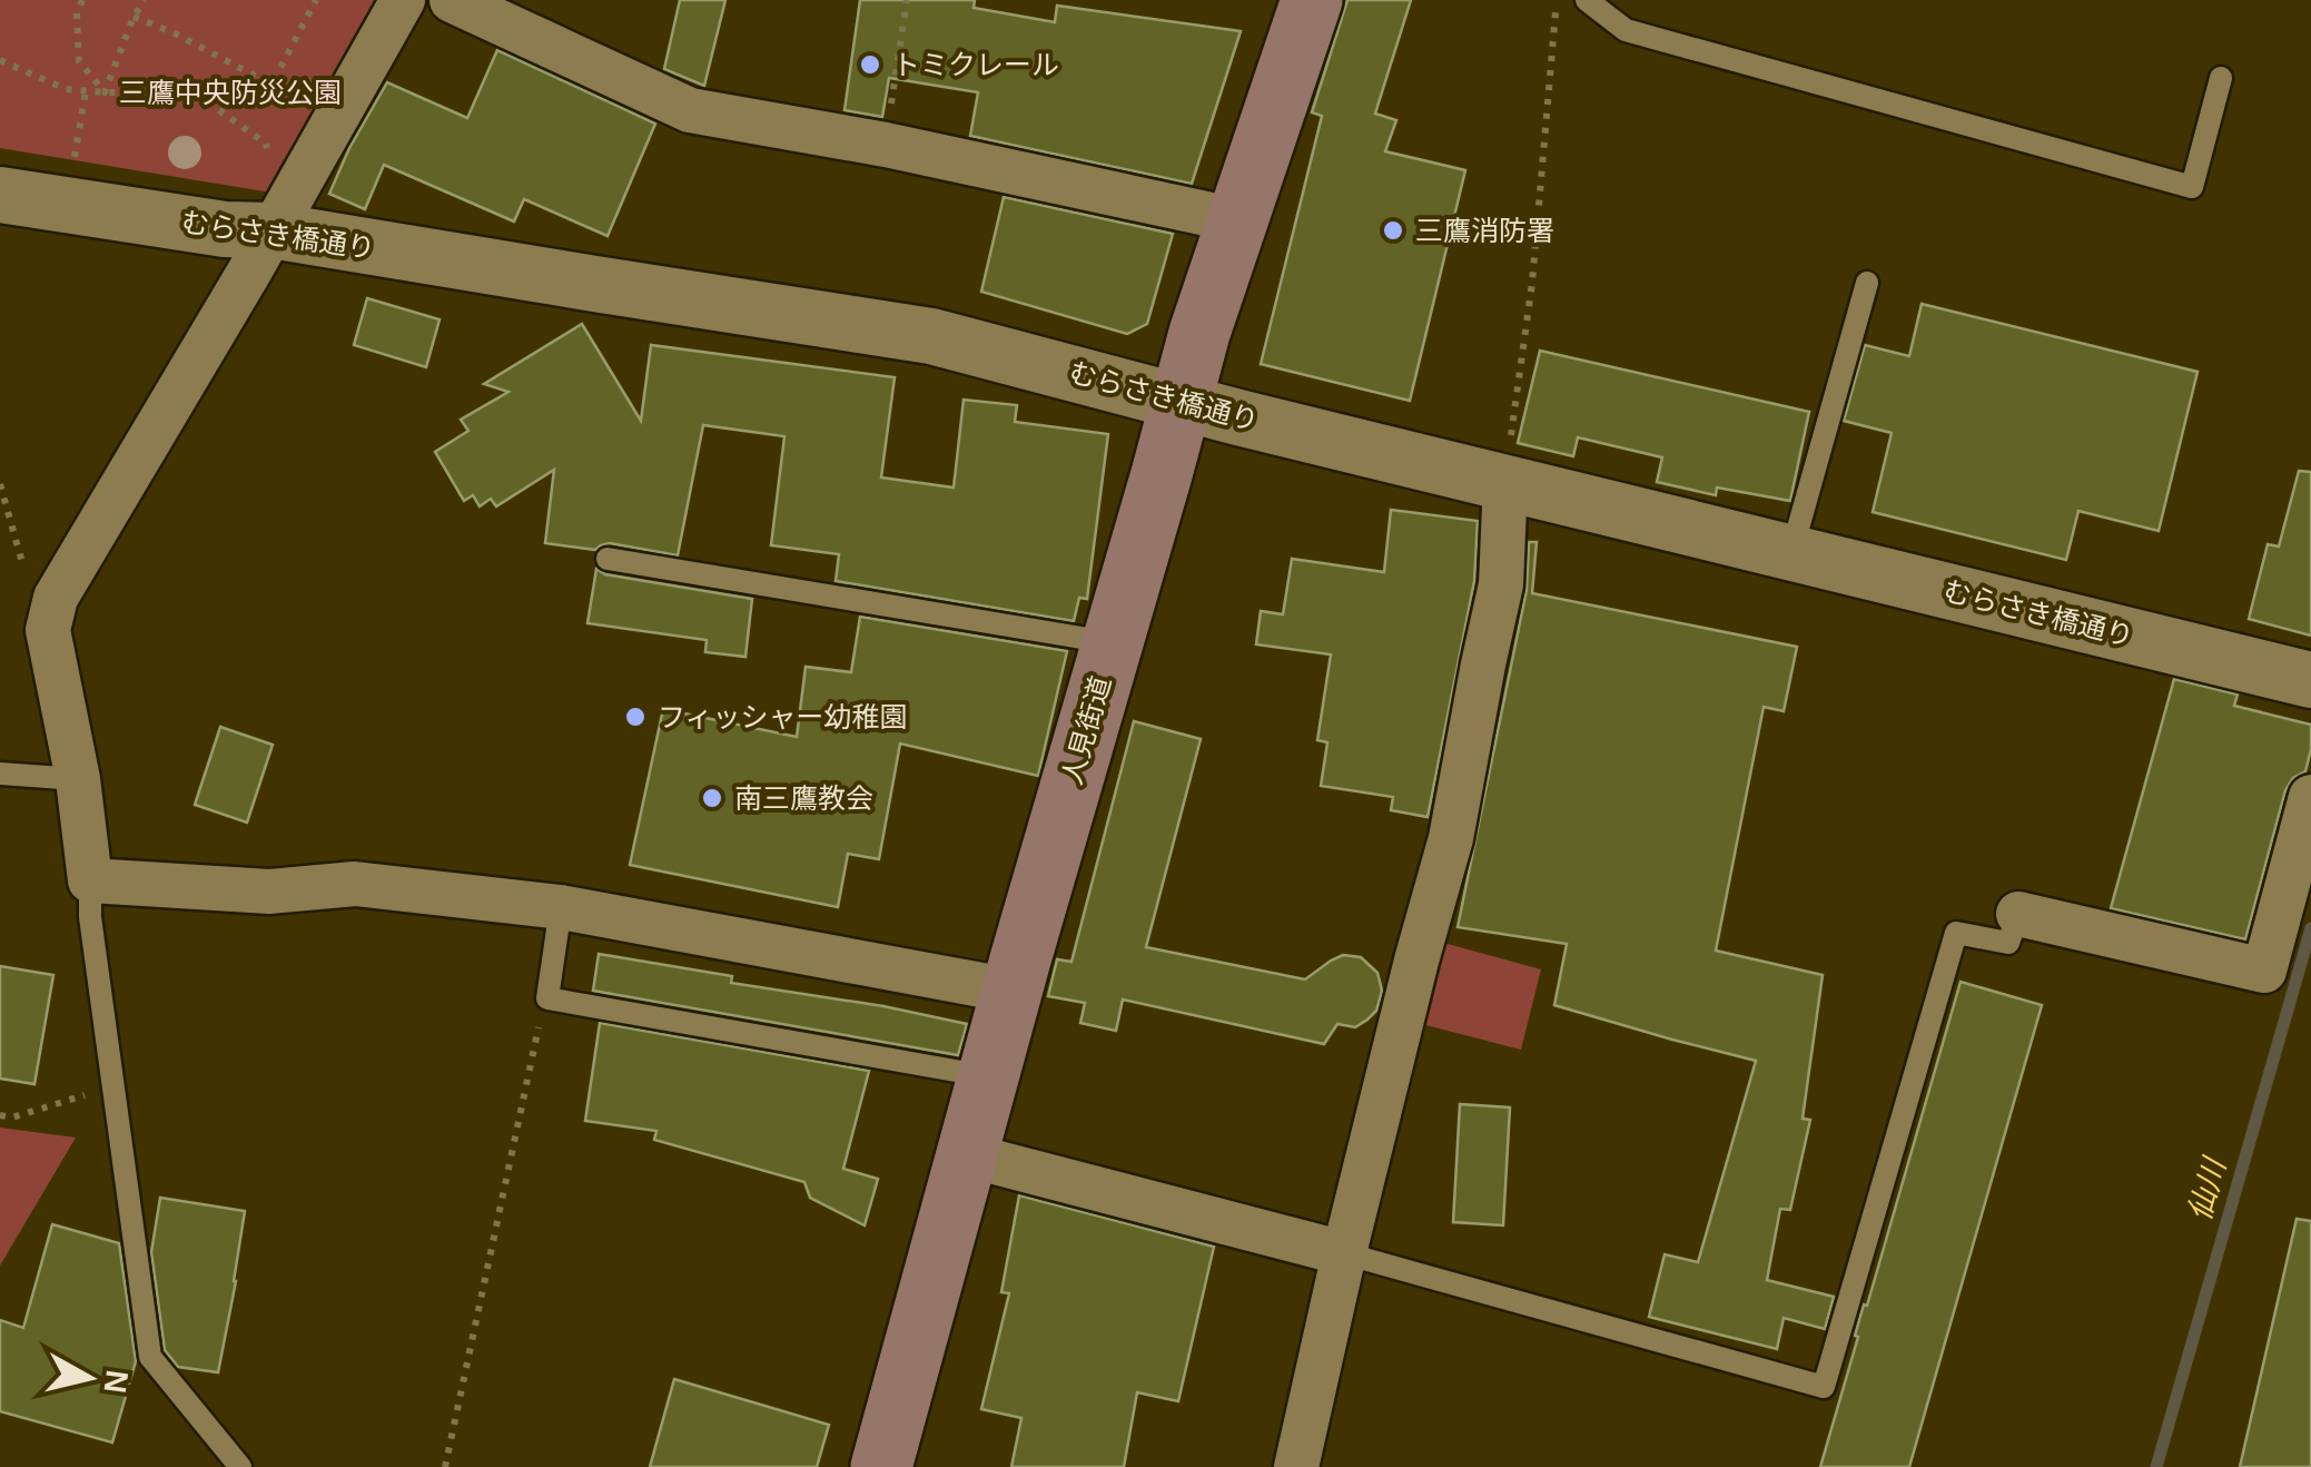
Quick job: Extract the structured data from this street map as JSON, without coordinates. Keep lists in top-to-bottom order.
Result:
{
  "streets": {
    "main road": ["人見街道"],
    "street": ["むらさき橋通り"]
  },
  "crossings": [
    ["むらさき橋通り", "人見街道"]
  ],
  "water": ["仙川"],
  "parks": ["三鷹中央防災公園"],
  "places": [
    "トミクレール",
    "三鷹消防署",
    "フィッシャー幼稚園",
    "南三鷹教会"
  ],
  "north": "right"
}
